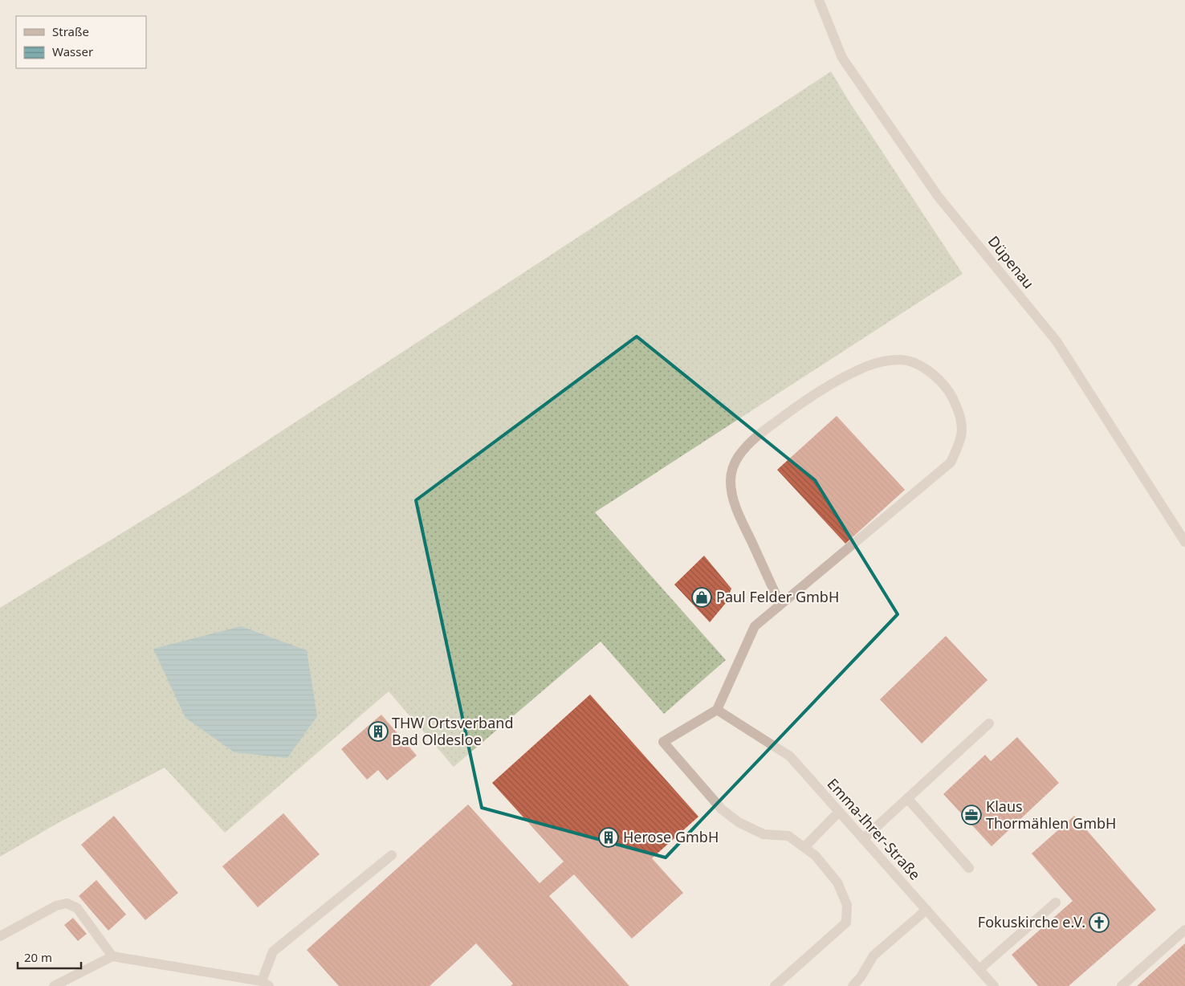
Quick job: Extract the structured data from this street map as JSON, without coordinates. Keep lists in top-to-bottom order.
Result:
{
  "streets": {
    "street": ["Düpenau", "Emma-Ihrer-Straße"]
  },
  "places": {
    "shop": ["Paul Felder GmbH"],
    "building": ["THW Ortsverband Bad Oldesloe", "Herose GmbH"],
    "office": ["Klaus Thormählen GmbH"],
    "church": ["Fokuskirche e.V."]
  },
  "legend": ["Straße", "Wasser"],
  "scale_bar": "20 m"
}
